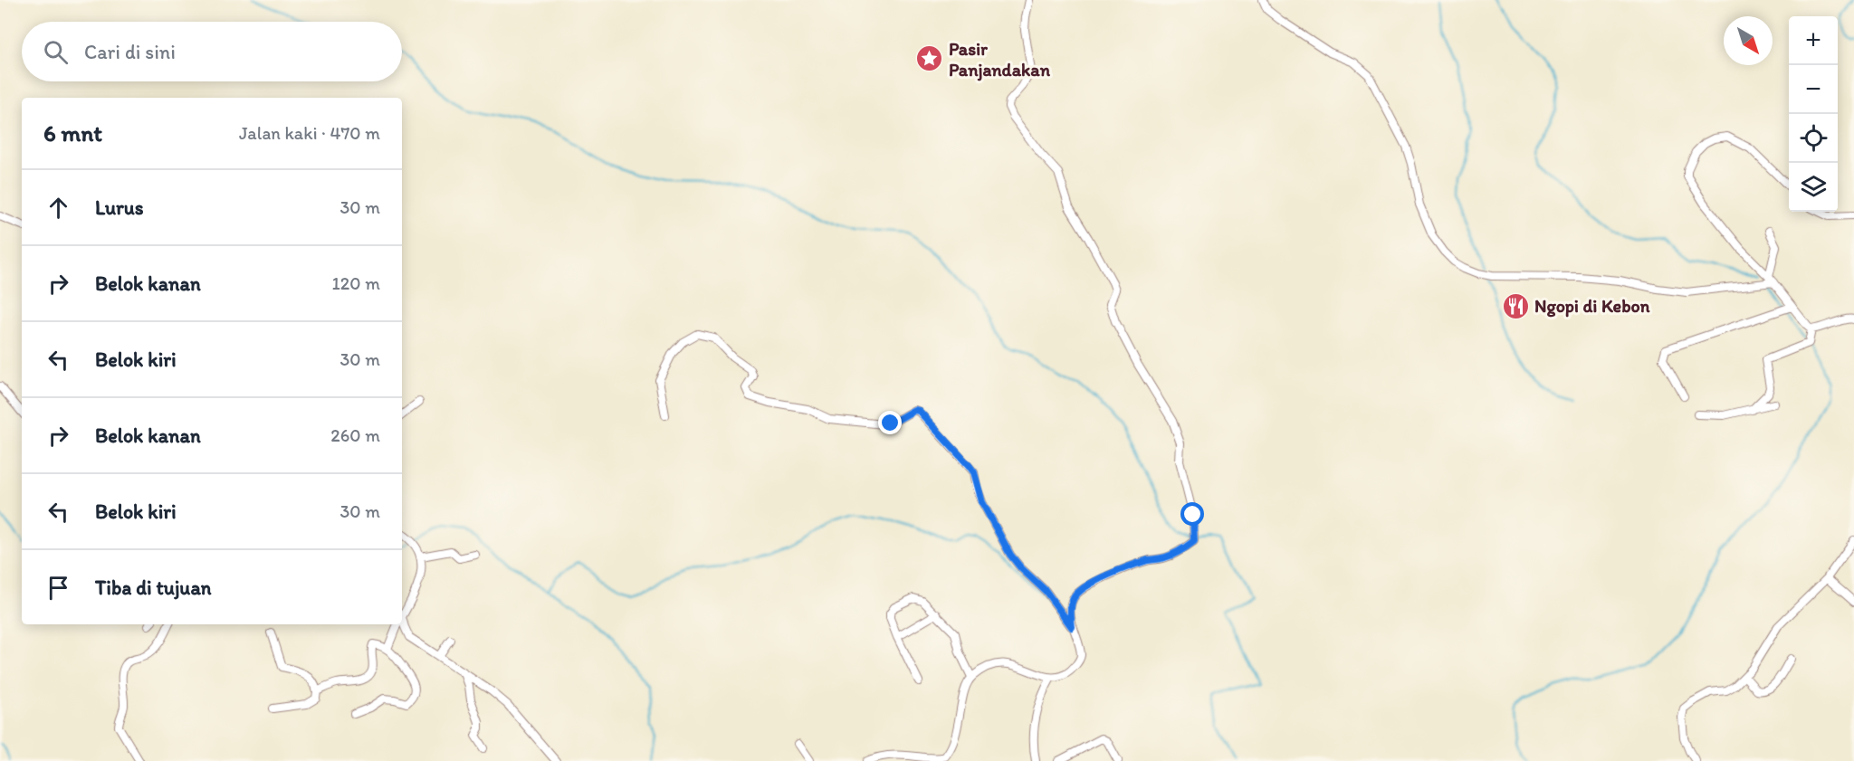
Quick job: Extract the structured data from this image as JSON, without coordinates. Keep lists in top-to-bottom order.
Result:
{
  "places": {
    "place": ["Pasir Panjandakan"],
    "restaurant": ["Ngopi di Kebon"]
  },
  "north": "bottom right",
  "page": {
    "map_buttons": ["+", "−"],
    "search": "Cari di sini",
    "heading": ["6 mnt", "Jalan kaki · 470 m"],
    "list": [
      ["Lurus", "30 m"],
      ["Belok kanan", "120 m"],
      ["Belok kiri", "30 m"],
      ["Belok kanan", "260 m"],
      ["Belok kiri", "30 m"],
      "Tiba di tujuan"
    ]
  }
}
